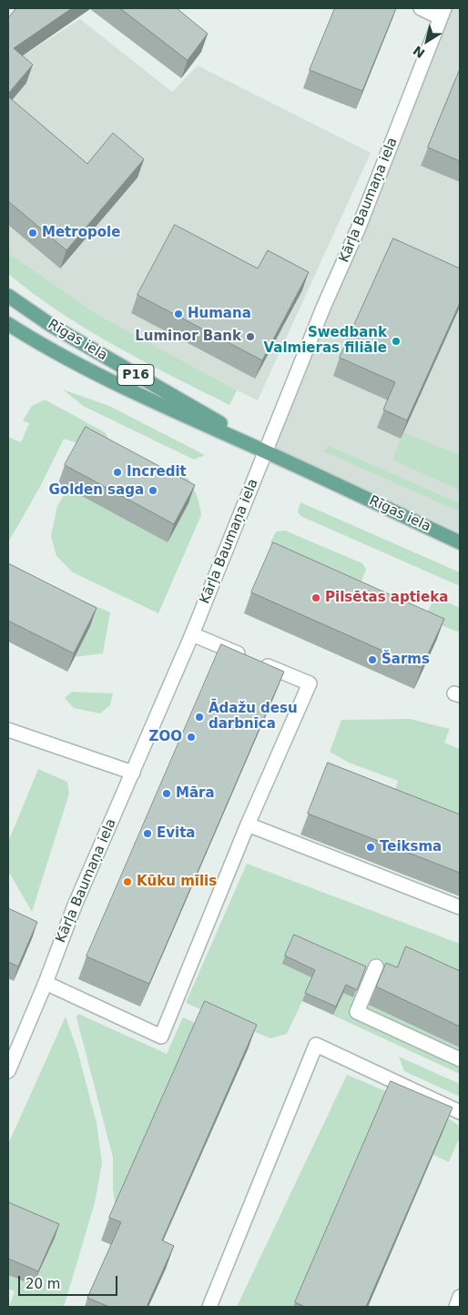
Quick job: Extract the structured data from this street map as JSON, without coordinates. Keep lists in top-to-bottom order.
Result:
{
  "streets": {
    "main road": ["Rīgas iela", "P16"],
    "street": ["Kārļa Baumaņa iela"]
  },
  "crossings": [
    ["Kārļa Baumaņa iela", "Rīgas iela"]
  ],
  "places": [
    "Metropole",
    "Humana",
    "Luminor Bank",
    "Swedbank Valmieras filiāle",
    "Incredit",
    "Golden saga",
    "Pilsētas aptieka",
    "Šarms",
    "Ādažu desu darbnīca",
    "ZOO",
    "Māra",
    "Evita",
    "Teiksma",
    "Kūku mīlis"
  ],
  "scale_bar": "20 m",
  "north": "bottom left"
}
